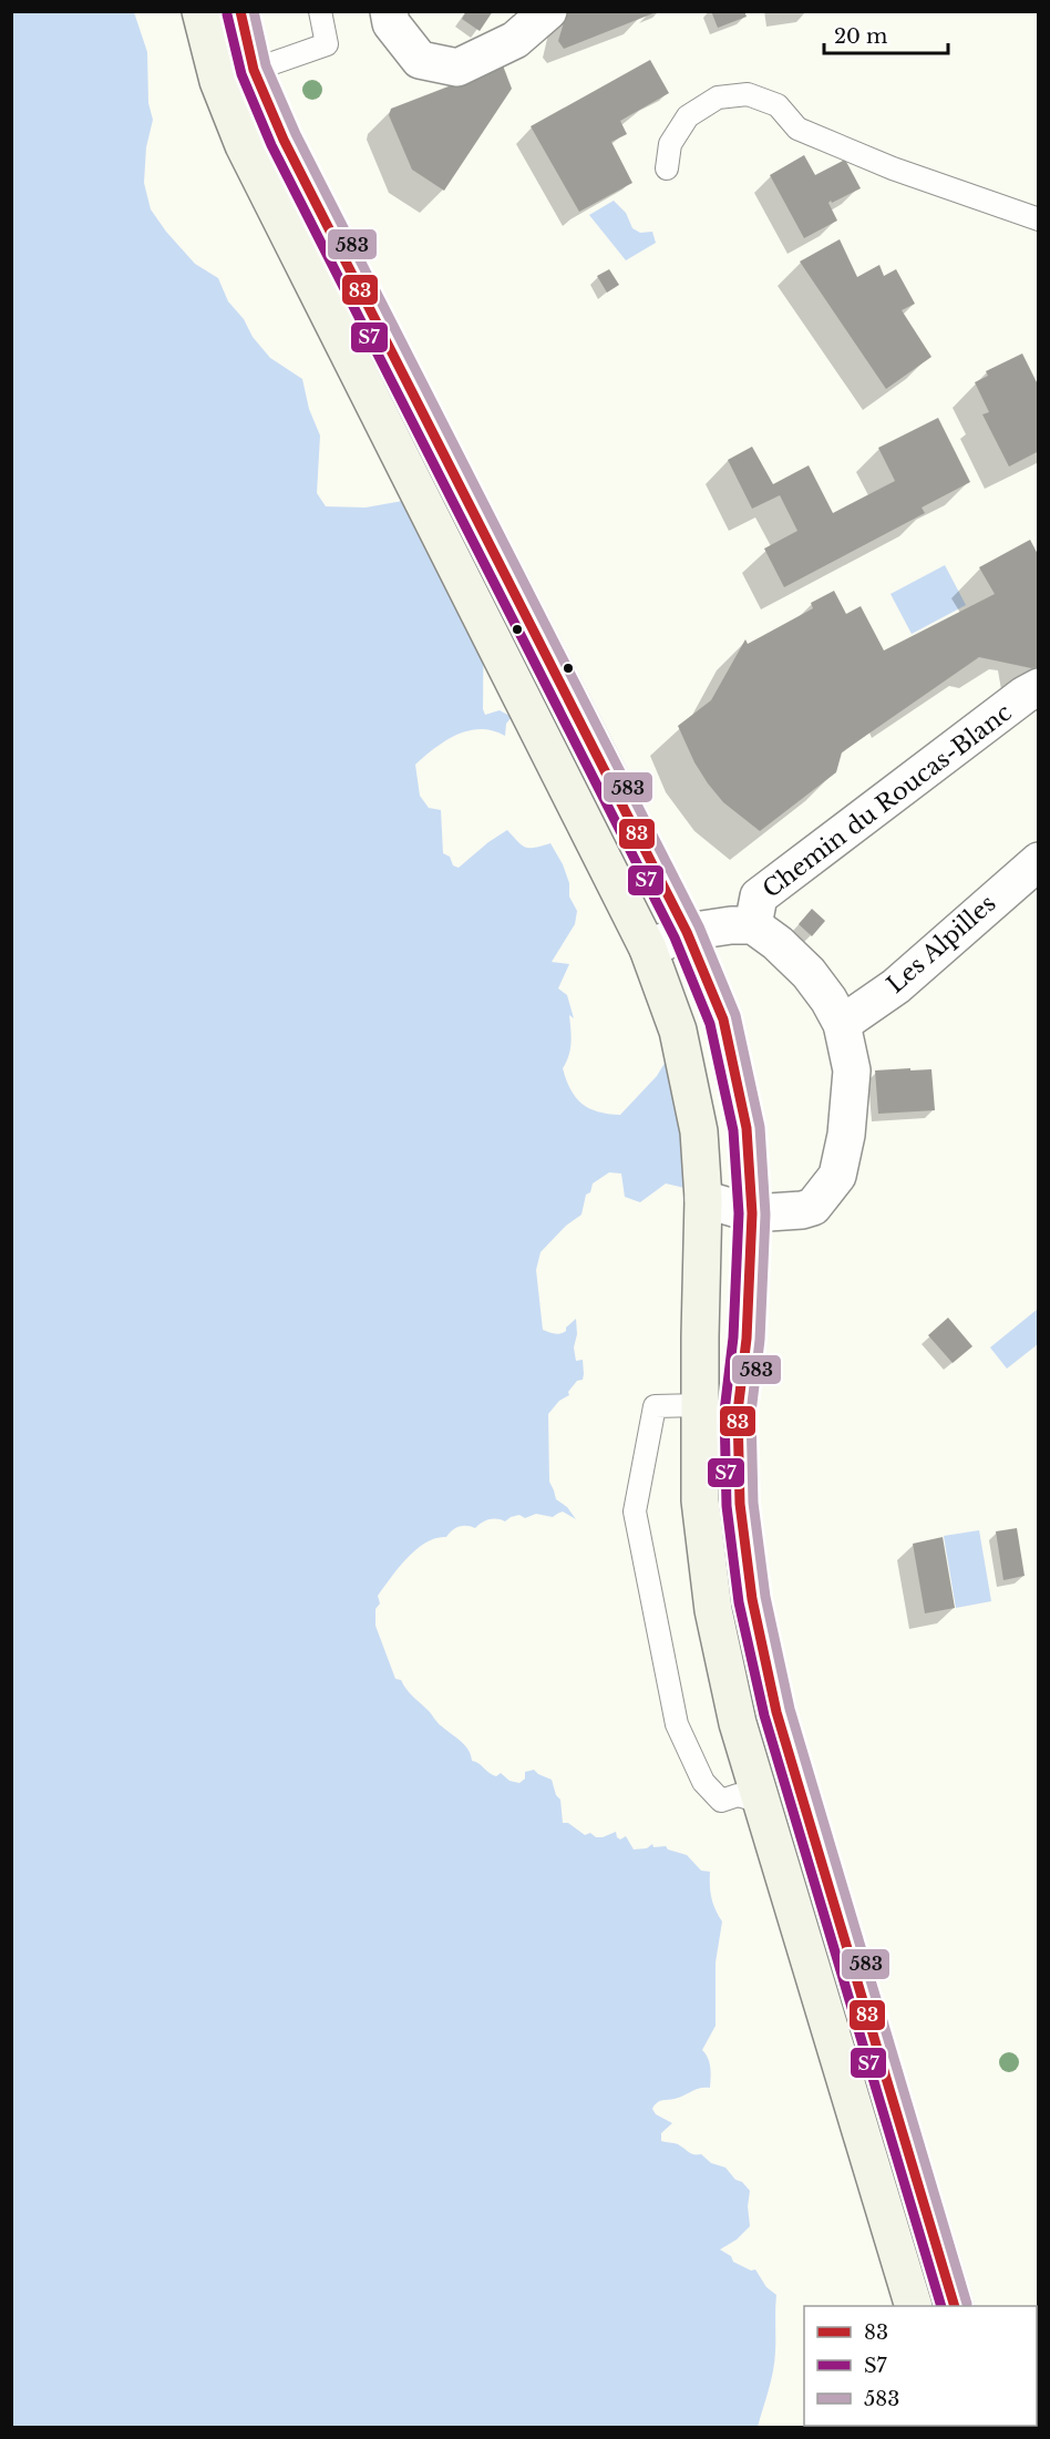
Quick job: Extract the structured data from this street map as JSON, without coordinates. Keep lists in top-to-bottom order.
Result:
{
  "streets": {
    "street": ["Chemin du Roucas-Blanc", "Les Alpilles"]
  },
  "crossings": [
    ["Chemin du Roucas-Blanc", "Les Alpilles"]
  ],
  "lines": ["transit line 83", "transit line 583", "transit line S7"],
  "legend": ["83", "S7", "583"],
  "scale_bar": "20 m"
}
